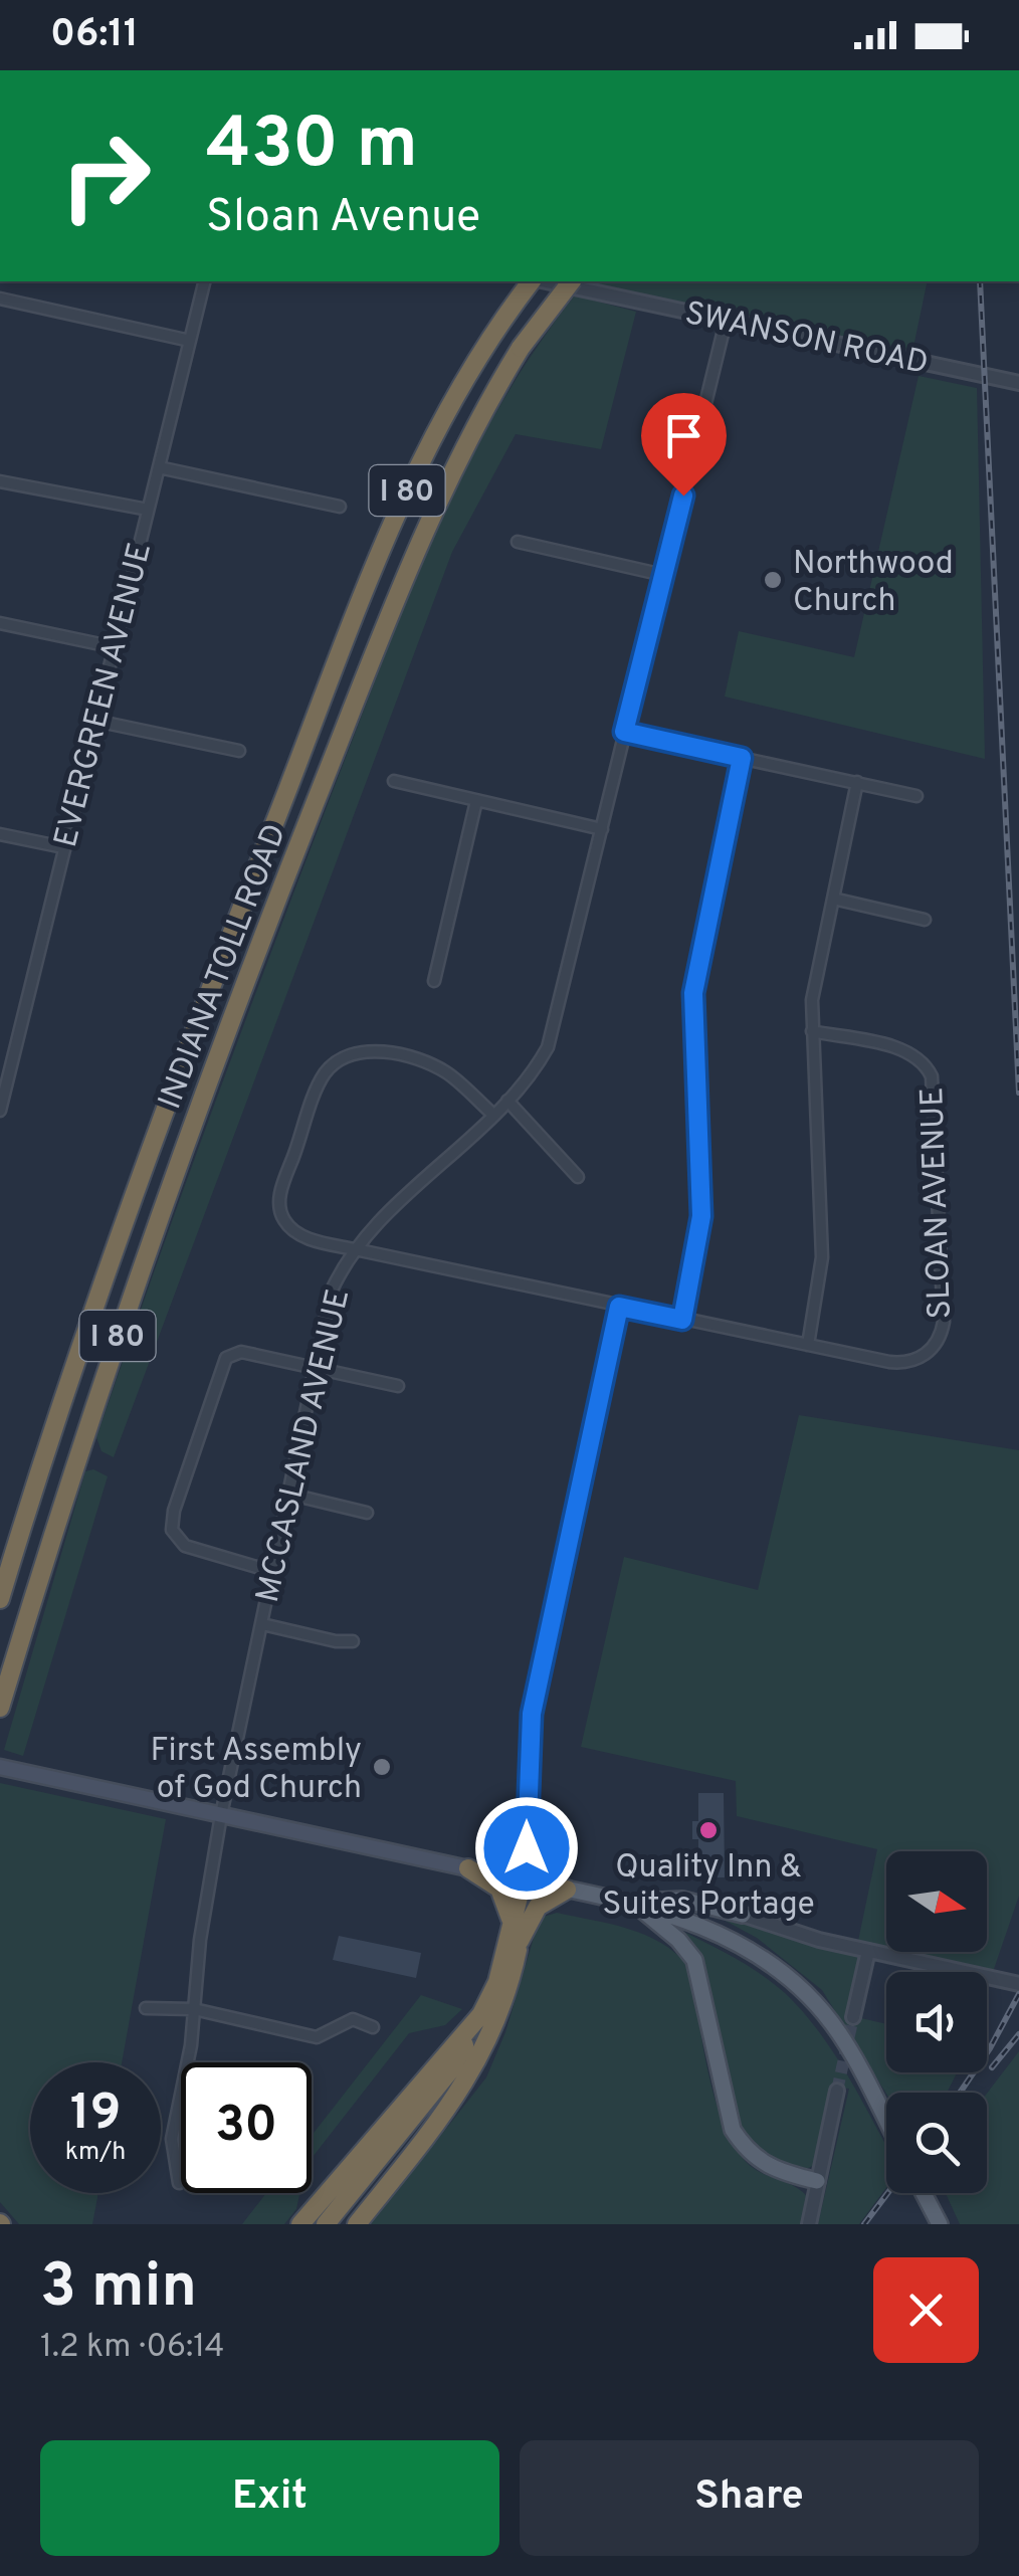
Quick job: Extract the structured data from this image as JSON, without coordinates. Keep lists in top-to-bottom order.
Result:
{
  "streets": {
    "highway": ["I 80", "INDIANA TOLL ROAD"],
    "street": [
      "SWANSON ROAD",
      "EVERGREEN AVENUE",
      "SLOAN AVENUE",
      "MCCASLAND AVENUE"
    ]
  },
  "crossings": [
    ["SWANSON ROAD", "MCCASLAND AVENUE"],
    ["SLOAN AVENUE", "MCCASLAND AVENUE"]
  ],
  "places": ["Northwood Church", "First Assembly of God Church", "Quality Inn & Suites Portage"],
  "north": "right",
  "page": {
    "status": "06:11",
    "turn": ["430 m", "Sloan Avenue"],
    "speed": "19 km/h",
    "limit": "30",
    "heading": ["3 min", "1.2 km · 06:14"],
    "buttons": ["Exit", "Share"]
  }
}
